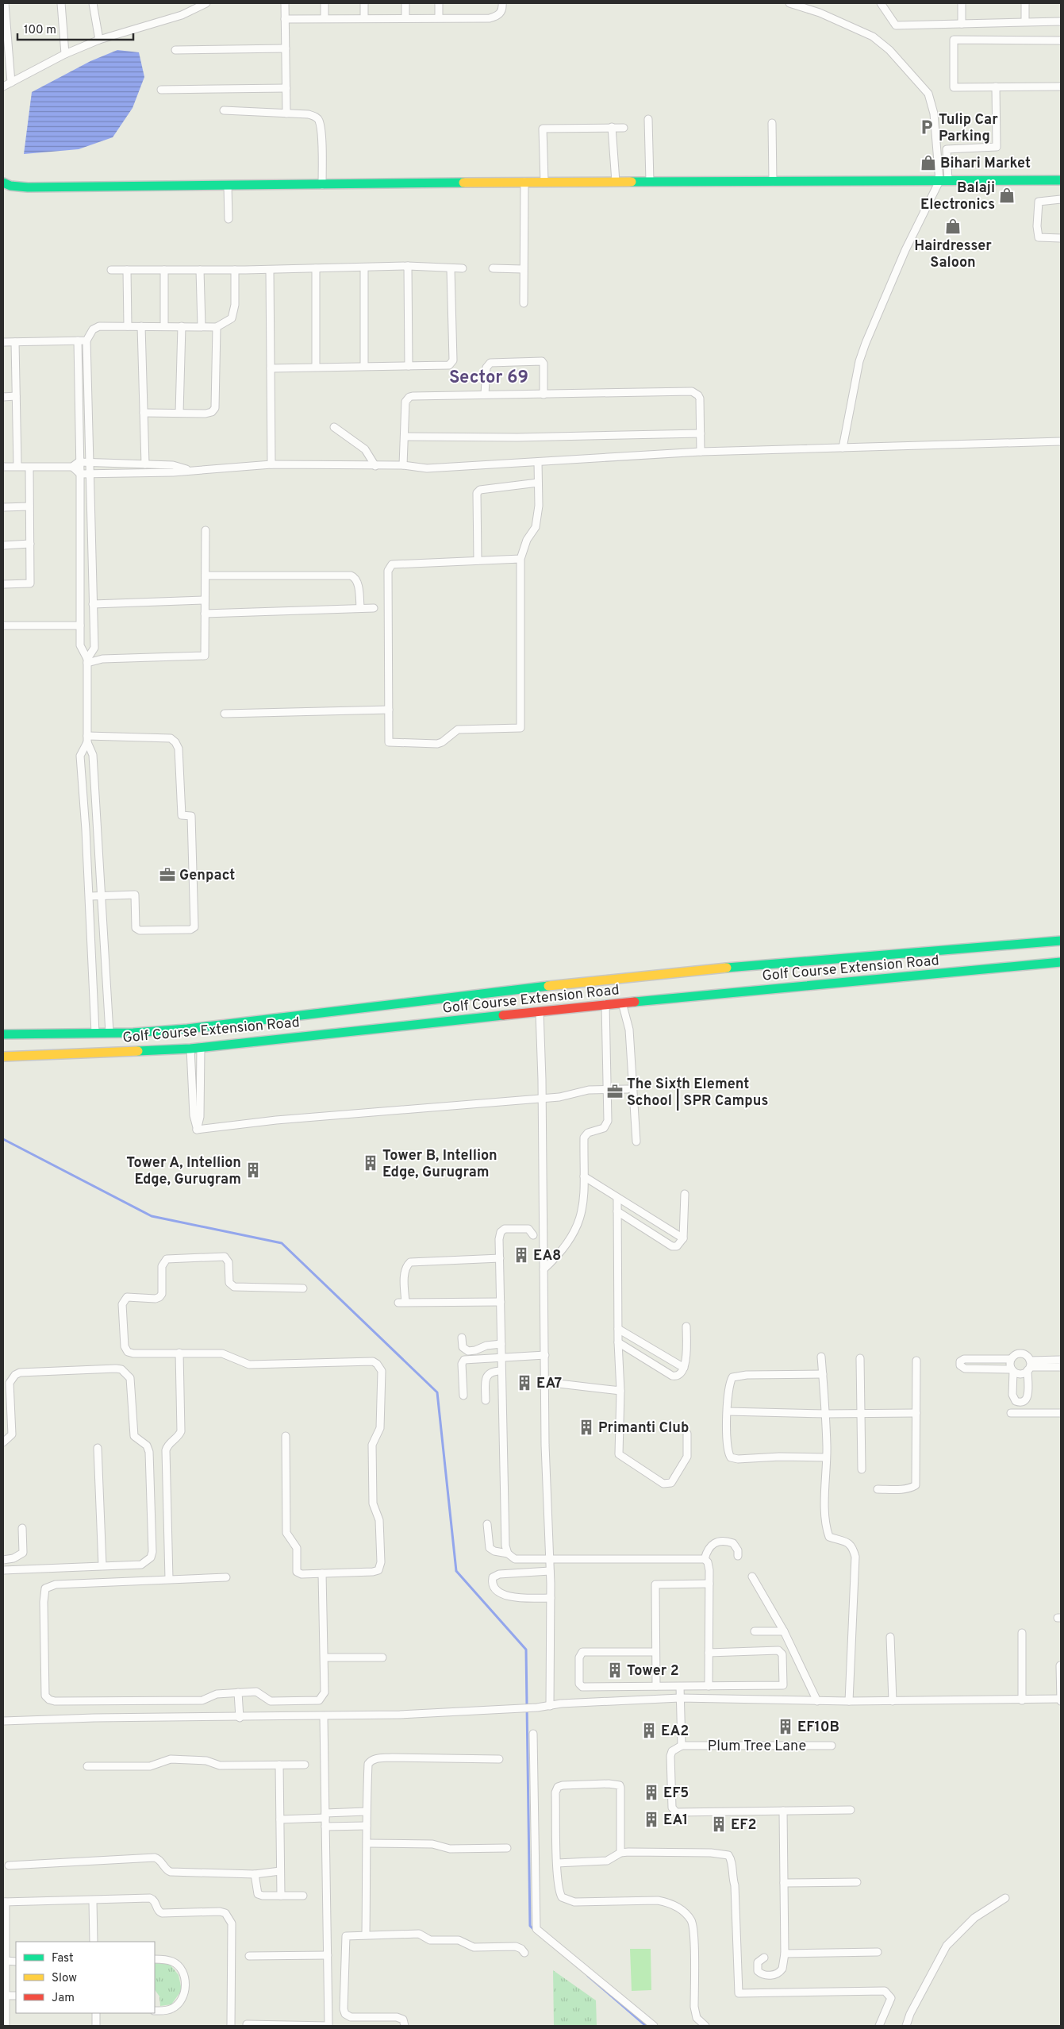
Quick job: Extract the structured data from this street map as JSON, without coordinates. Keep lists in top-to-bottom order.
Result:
{
  "streets": {
    "main road": ["Golf Course Extension Road"],
    "street": ["Plum Tree Lane"]
  },
  "districts": ["Sector 69"],
  "places": {
    "parking": ["Tulip Car Parking"],
    "shop": ["Bihari Market", "Balaji Electronics", "Hairdresser Saloon"],
    "office": ["Genpact", "The Sixth Element School | SPR Campus"],
    "building": [
      "Tower B, Intellion Edge, Gurugram",
      "Tower A, Intellion Edge, Gurugram",
      "EA8",
      "EA7",
      "Primanti Club",
      "Tower 2",
      "EF10B",
      "EA2",
      "EF5",
      "EA1",
      "EF2"
    ]
  },
  "legend": ["Fast", "Slow", "Jam"],
  "scale_bar": "100 m"
}
